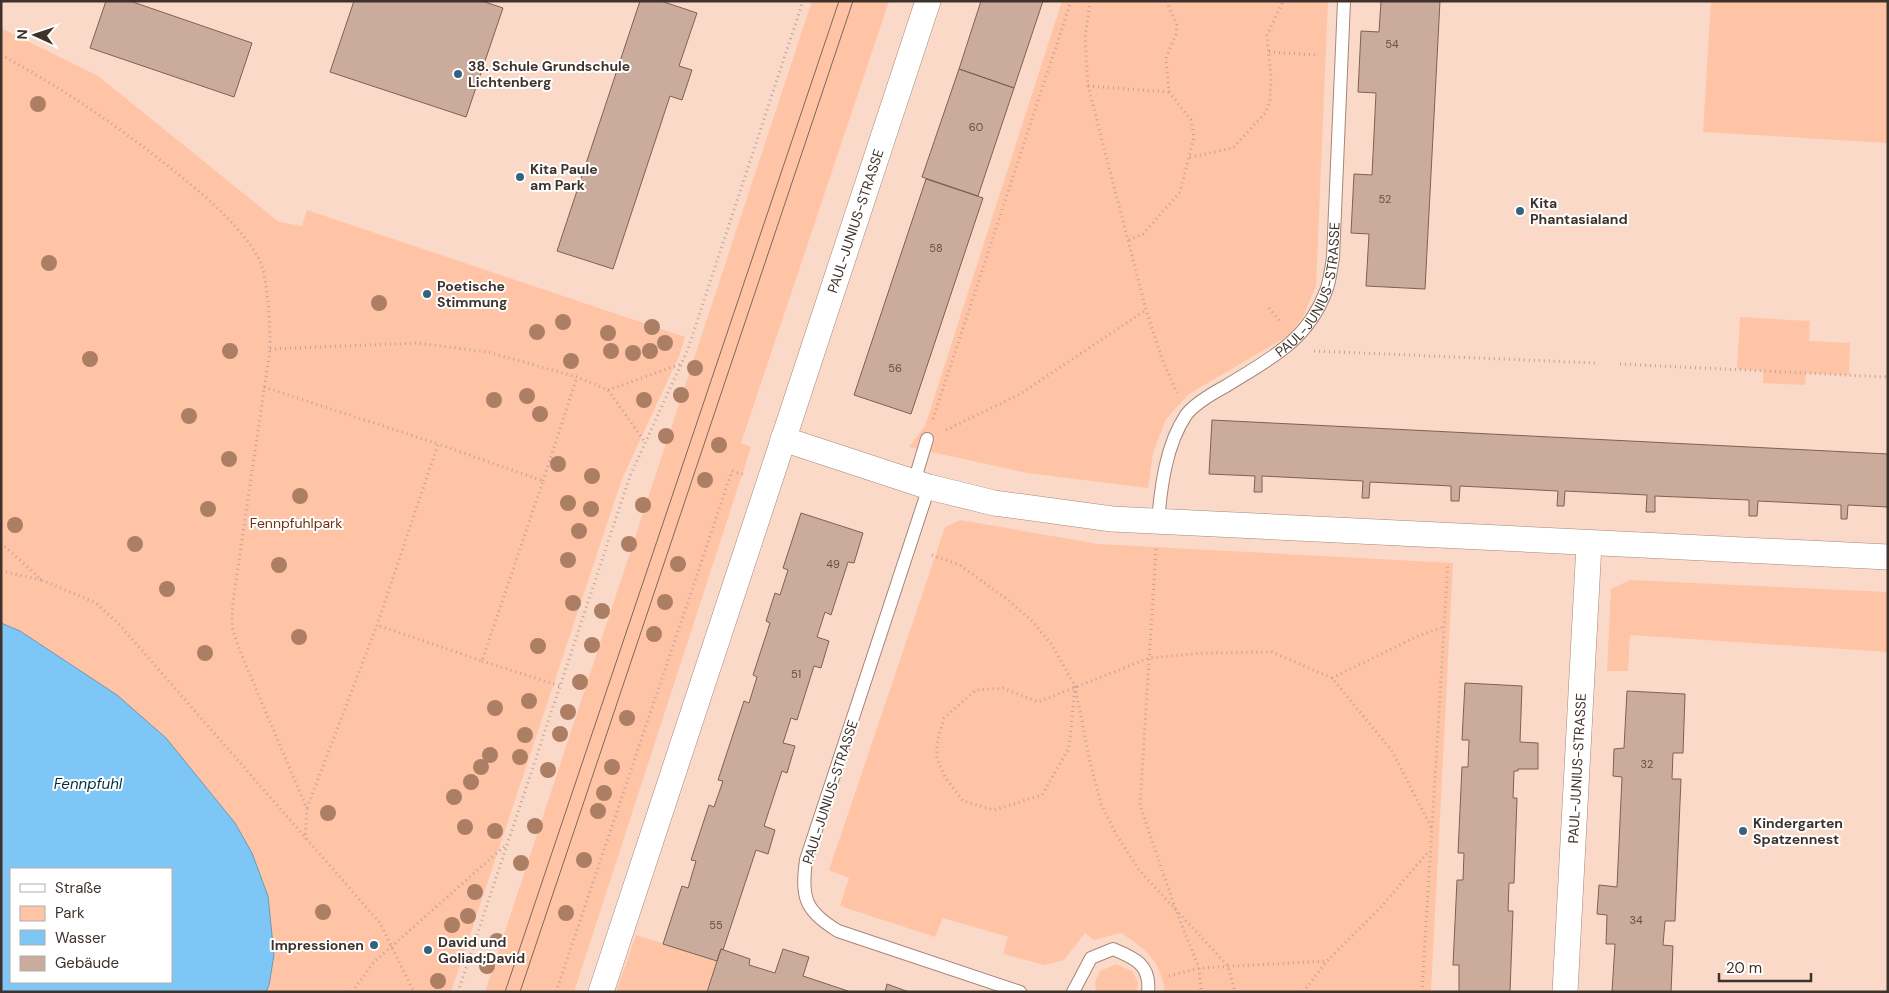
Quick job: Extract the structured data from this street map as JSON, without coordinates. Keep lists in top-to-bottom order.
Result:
{
  "streets": {
    "street": ["PAUL-JUNIUS-STRASSE"]
  },
  "water": ["Fennpfuhl"],
  "parks": ["Fennpfuhlpark"],
  "places": [
    "38. Schule Grundschule Lichtenberg",
    "Kita Paule am Park",
    "Kita Phantasialand",
    "Poetische Stimmung",
    "Kindergarten Spatzennest",
    "Impressionen",
    "David und Goliad;David"
  ],
  "house_numbers": [
    "54",
    "60",
    "52",
    "58",
    "56",
    "49",
    "51",
    "32",
    "34",
    "55"
  ],
  "legend": [
    "Straße",
    "Park",
    "Wasser",
    "Gebäude"
  ],
  "scale_bar": "20 m",
  "north": "left"
}
